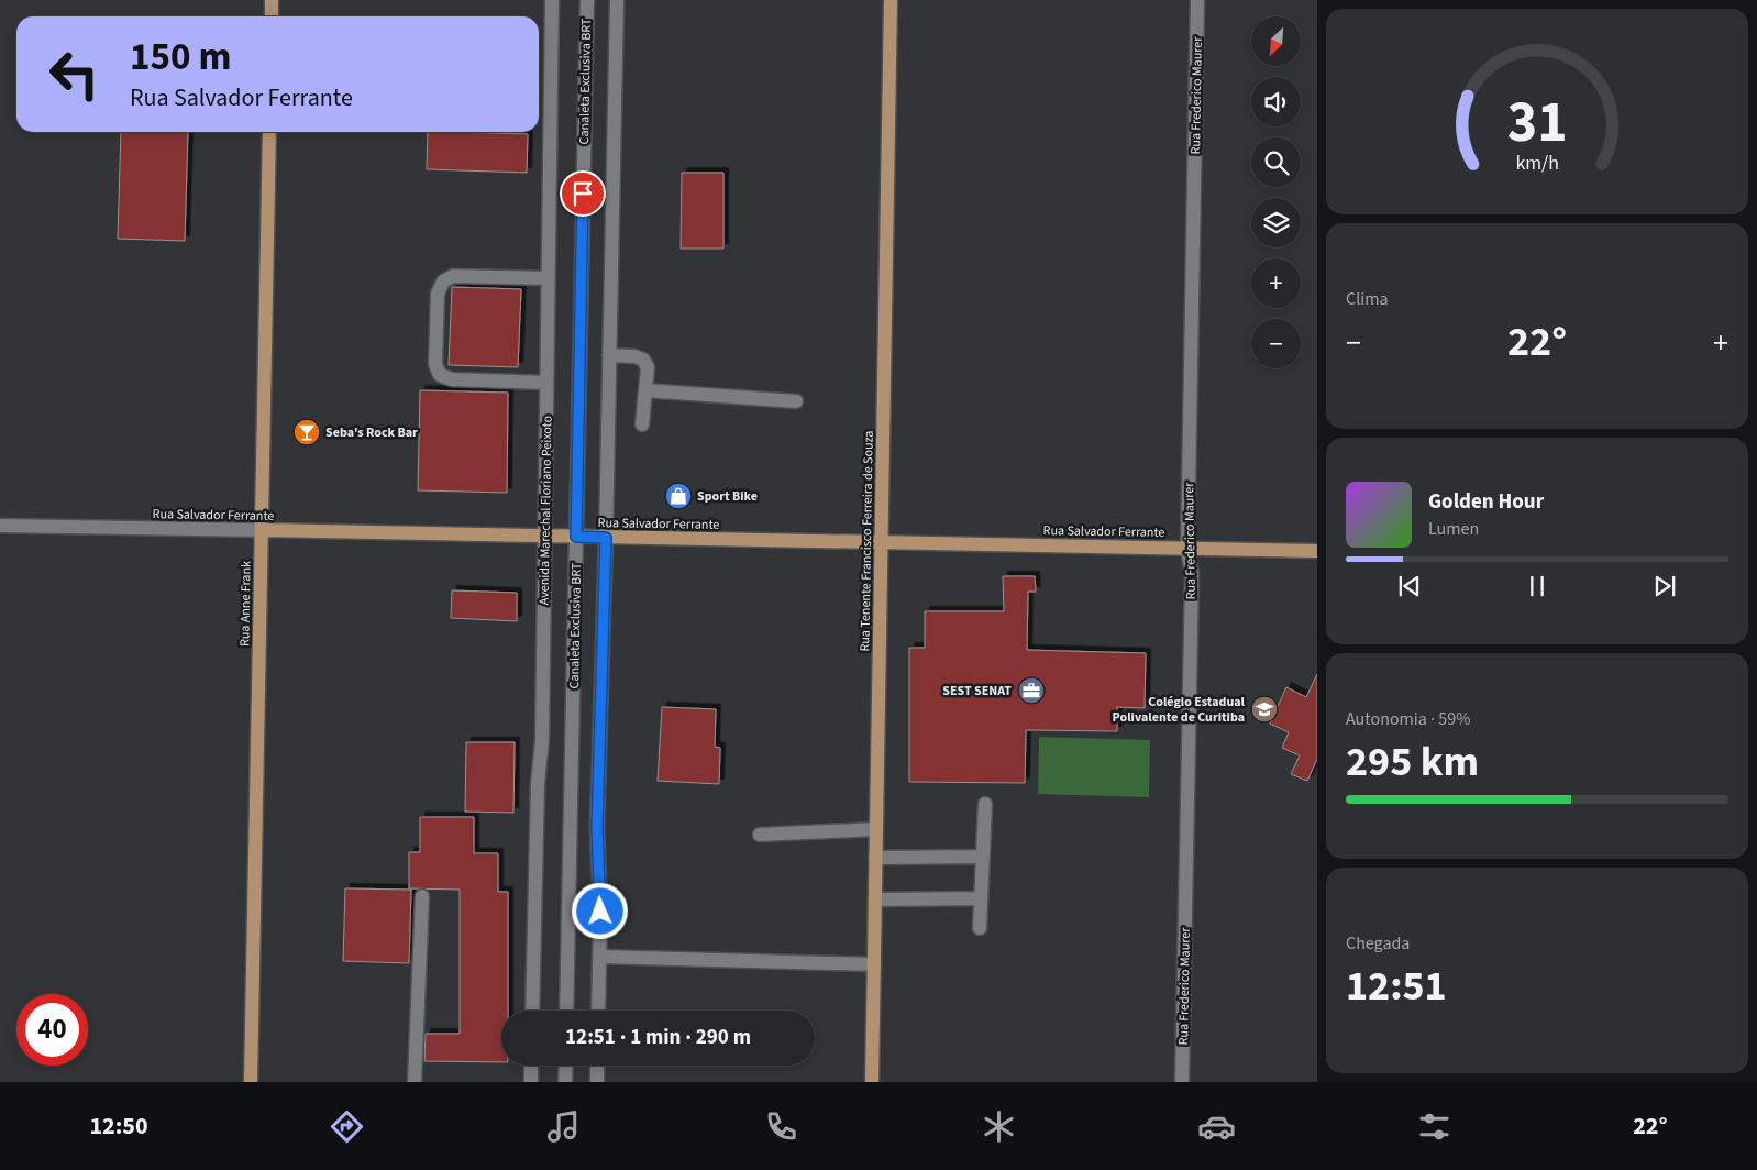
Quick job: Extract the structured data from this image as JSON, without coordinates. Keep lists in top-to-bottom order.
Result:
{
  "streets": {
    "main road": ["Rua Salvador Ferrante", "Rua Tenente Francisco Ferreira de Souza", "Rua Anne Frank"],
    "street": ["Canaleta Exclusiva BRT", "Rua Frederico Maurer", "Avenida Marechal Floriano Peixoto"]
  },
  "crossings": [
    ["Canaleta Exclusiva BRT", "Rua Salvador Ferrante"],
    ["Rua Frederico Maurer", "Rua Salvador Ferrante"],
    ["Avenida Marechal Floriano Peixoto", "Rua Salvador Ferrante"],
    ["Rua Salvador Ferrante", "Rua Tenente Francisco Ferreira de Souza"],
    ["Rua Salvador Ferrante", "Rua Anne Frank"]
  ],
  "places": {
    "bar": ["Seba's Rock Bar"],
    "shop": ["Sport Bike"],
    "office": ["SEST SENAT"],
    "school or university": ["Colégio Estadual Polivalente de Curitiba"]
  },
  "north": "bottom left",
  "page": {
    "map_buttons": ["+", "−"],
    "turn": ["150 m", "Rua Salvador Ferrante"],
    "tile": [
      "Clima",
      ["Autonomia · 59%", "295 km"],
      ["Chegada", "12:51"]
    ],
    "heat": ["−", "22°", "+"],
    "song": ["Golden Hour", "Lumen"],
    "limit": "40",
    "trip": "12:51 · 1 min · 290 m",
    "tabs": ["12:50", "22°"],
    "gauge": ["31", "km/h"]
  }
}
